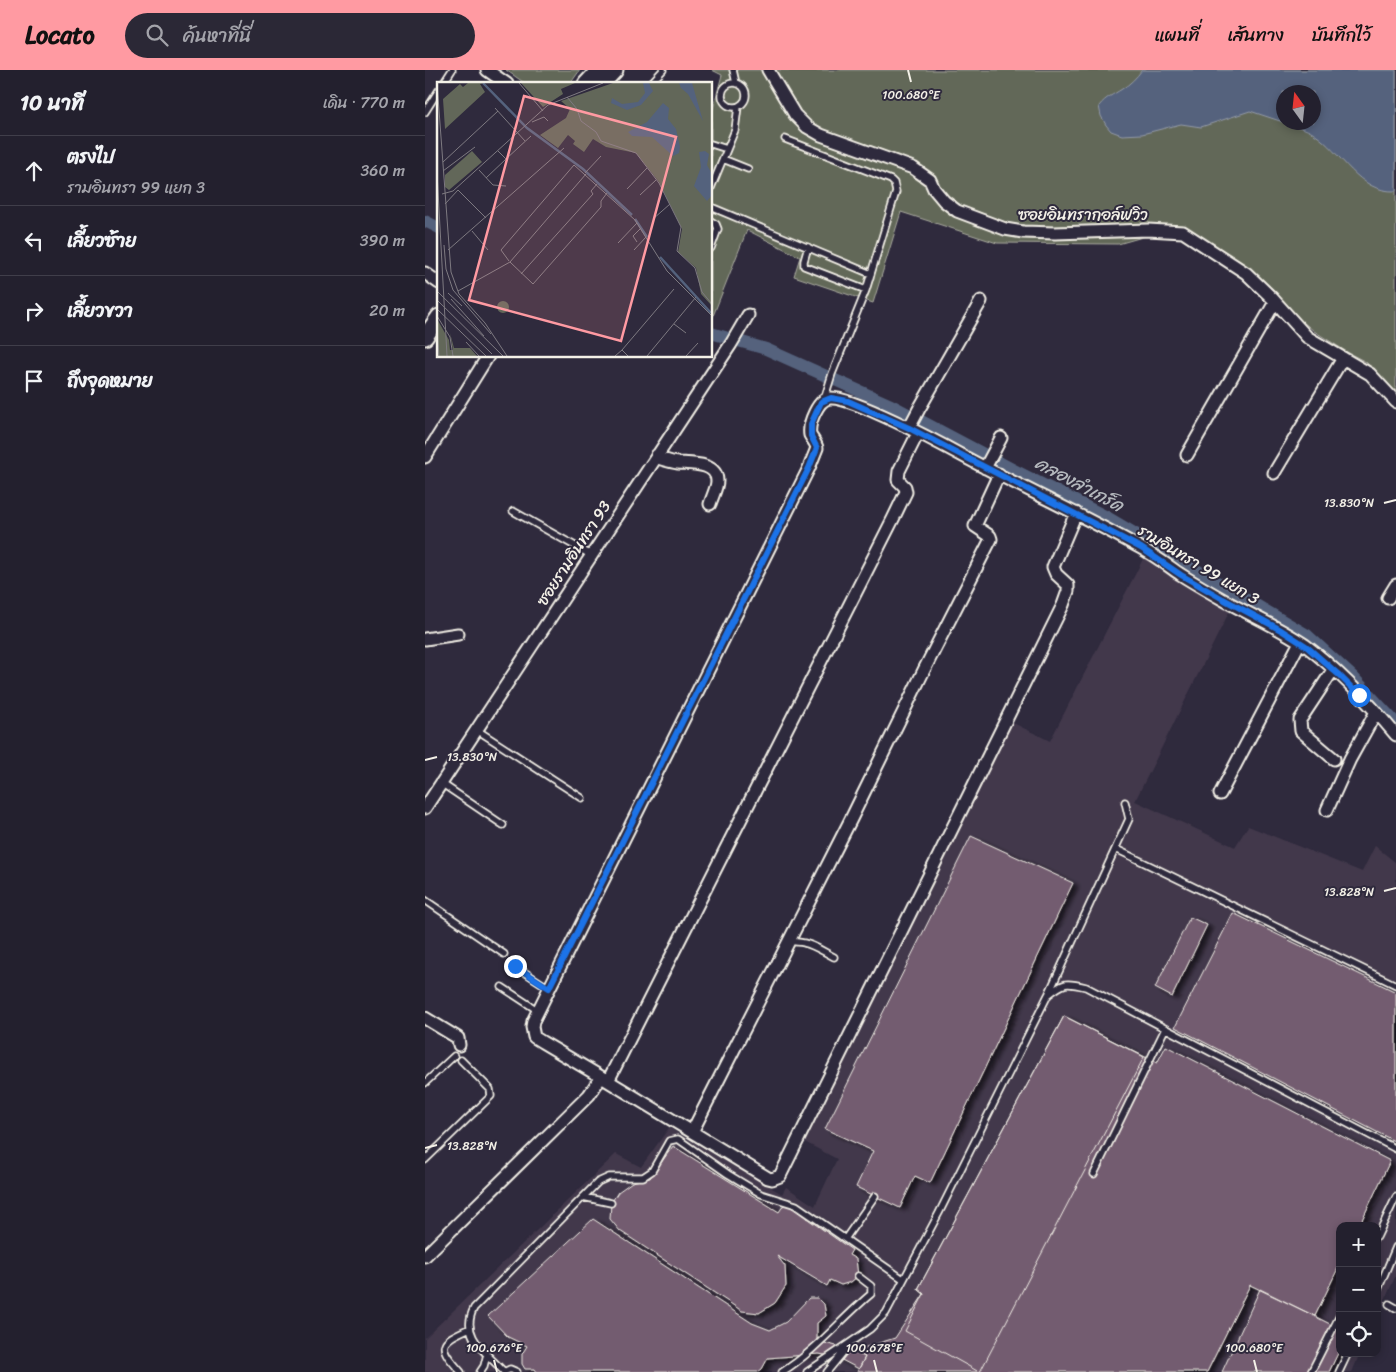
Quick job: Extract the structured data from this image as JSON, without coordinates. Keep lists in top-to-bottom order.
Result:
{
  "streets": {
    "street": ["ซอยอินทรากอล์ฟวิว", "ซอยรามอินทรา 93", "รามอินทรา 99 แยก 3"]
  },
  "water": ["คลองลำเกร็ด"],
  "north": "top",
  "page": {
    "header": "Locato",
    "search": "ค้นหาที่นี่",
    "nav": ["แผนที่", "เส้นทาง", "บันทึกไว้"],
    "heading": ["10 นาที", "เดิน · 770 m"],
    "list": [
      ["ตรงไป", "รามอินทรา 99 แยก 3", "360 m"],
      ["เลี้ยวซ้าย", "390 m"],
      ["เลี้ยวขวา", "20 m"],
      "ถึงจุดหมาย"
    ],
    "map_buttons": ["+", "−"]
  },
  "coordinates": [
    "100.680°E",
    "13.830°N",
    "13.828°N",
    "100.676°E",
    "100.678°E"
  ]
}
